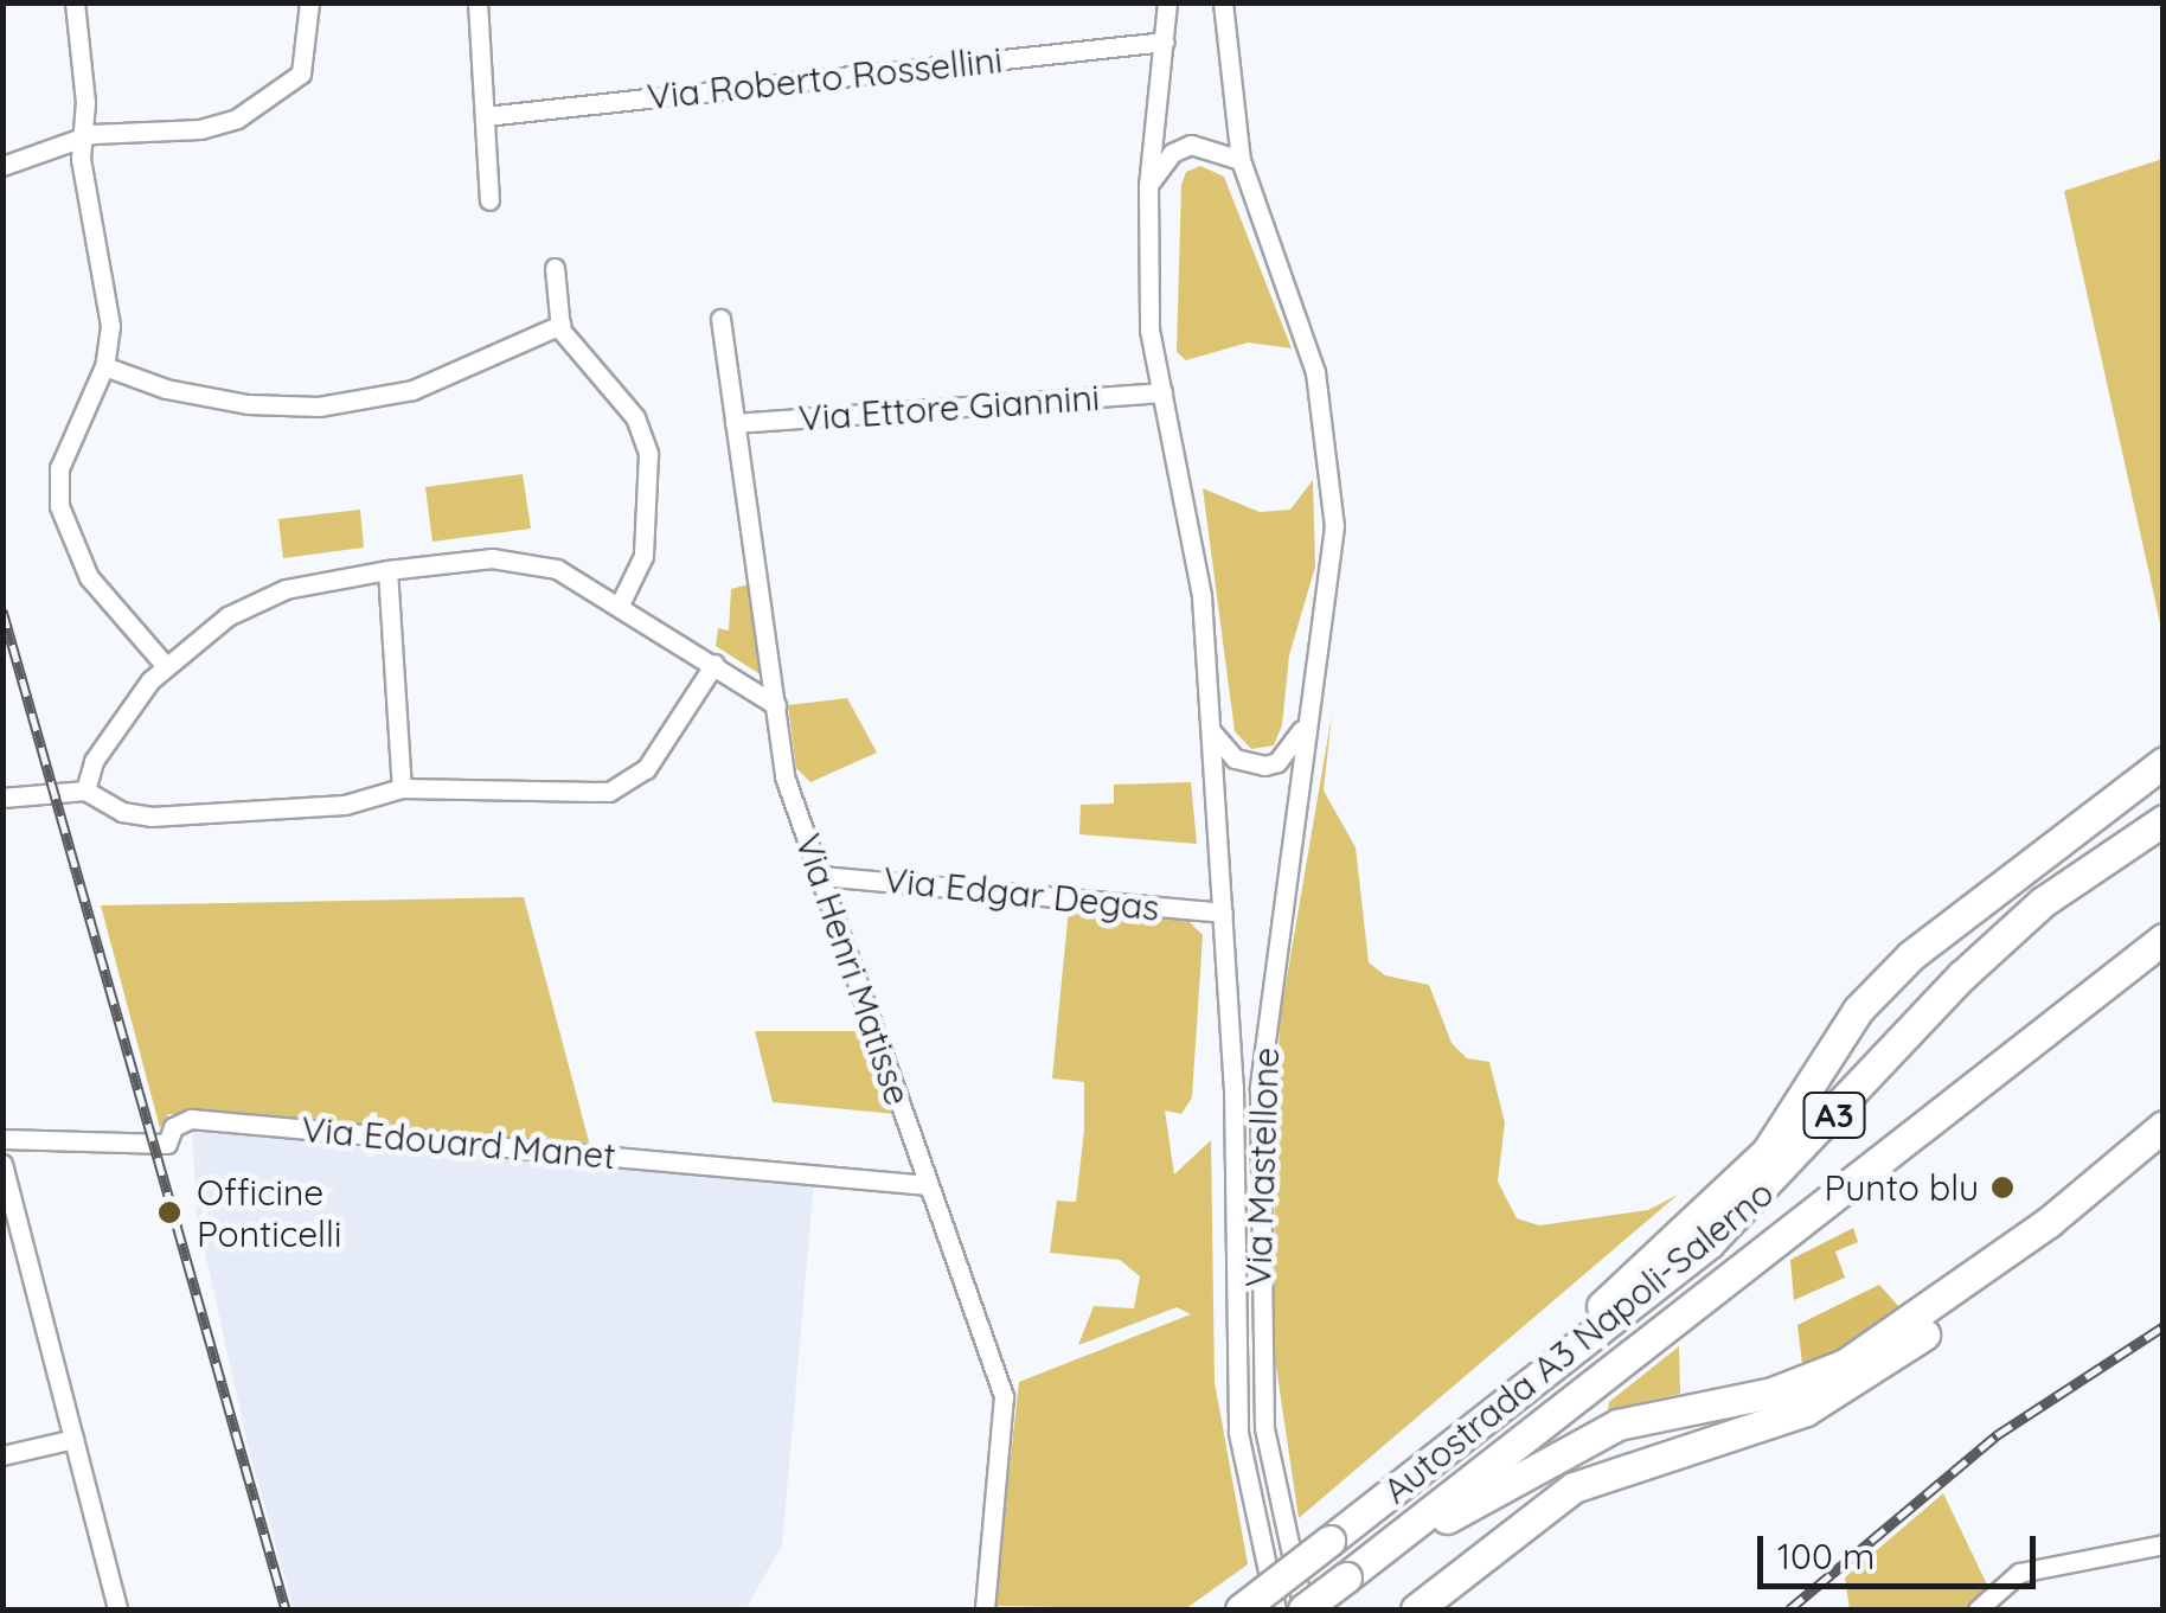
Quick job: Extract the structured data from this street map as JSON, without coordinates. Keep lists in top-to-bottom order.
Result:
{
  "streets": {
    "highway": ["A3", "Autostrada A3 Napoli-Salerno"],
    "street": [
      "Via Roberto Rossellini",
      "Via Ettore Giannini",
      "Via Edgar Degas",
      "Via Henri Matisse",
      "Via Edouard Manet",
      "Via Mastellone"
    ]
  },
  "crossings": [
    ["Via Roberto Rossellini", "Via Mastellone"],
    ["Via Ettore Giannini", "Via Henri Matisse"],
    ["Via Ettore Giannini", "Via Mastellone"],
    ["Via Edgar Degas", "Via Henri Matisse"],
    ["Via Edgar Degas", "Via Mastellone"],
    ["Via Henri Matisse", "Via Edouard Manet"],
    ["A3", "Autostrada A3 Napoli-Salerno"],
    ["Via Mastellone", "Autostrada A3 Napoli-Salerno"]
  ],
  "places": ["Punto blu", "Officine Ponticelli"],
  "scale_bar": "100 m"
}
